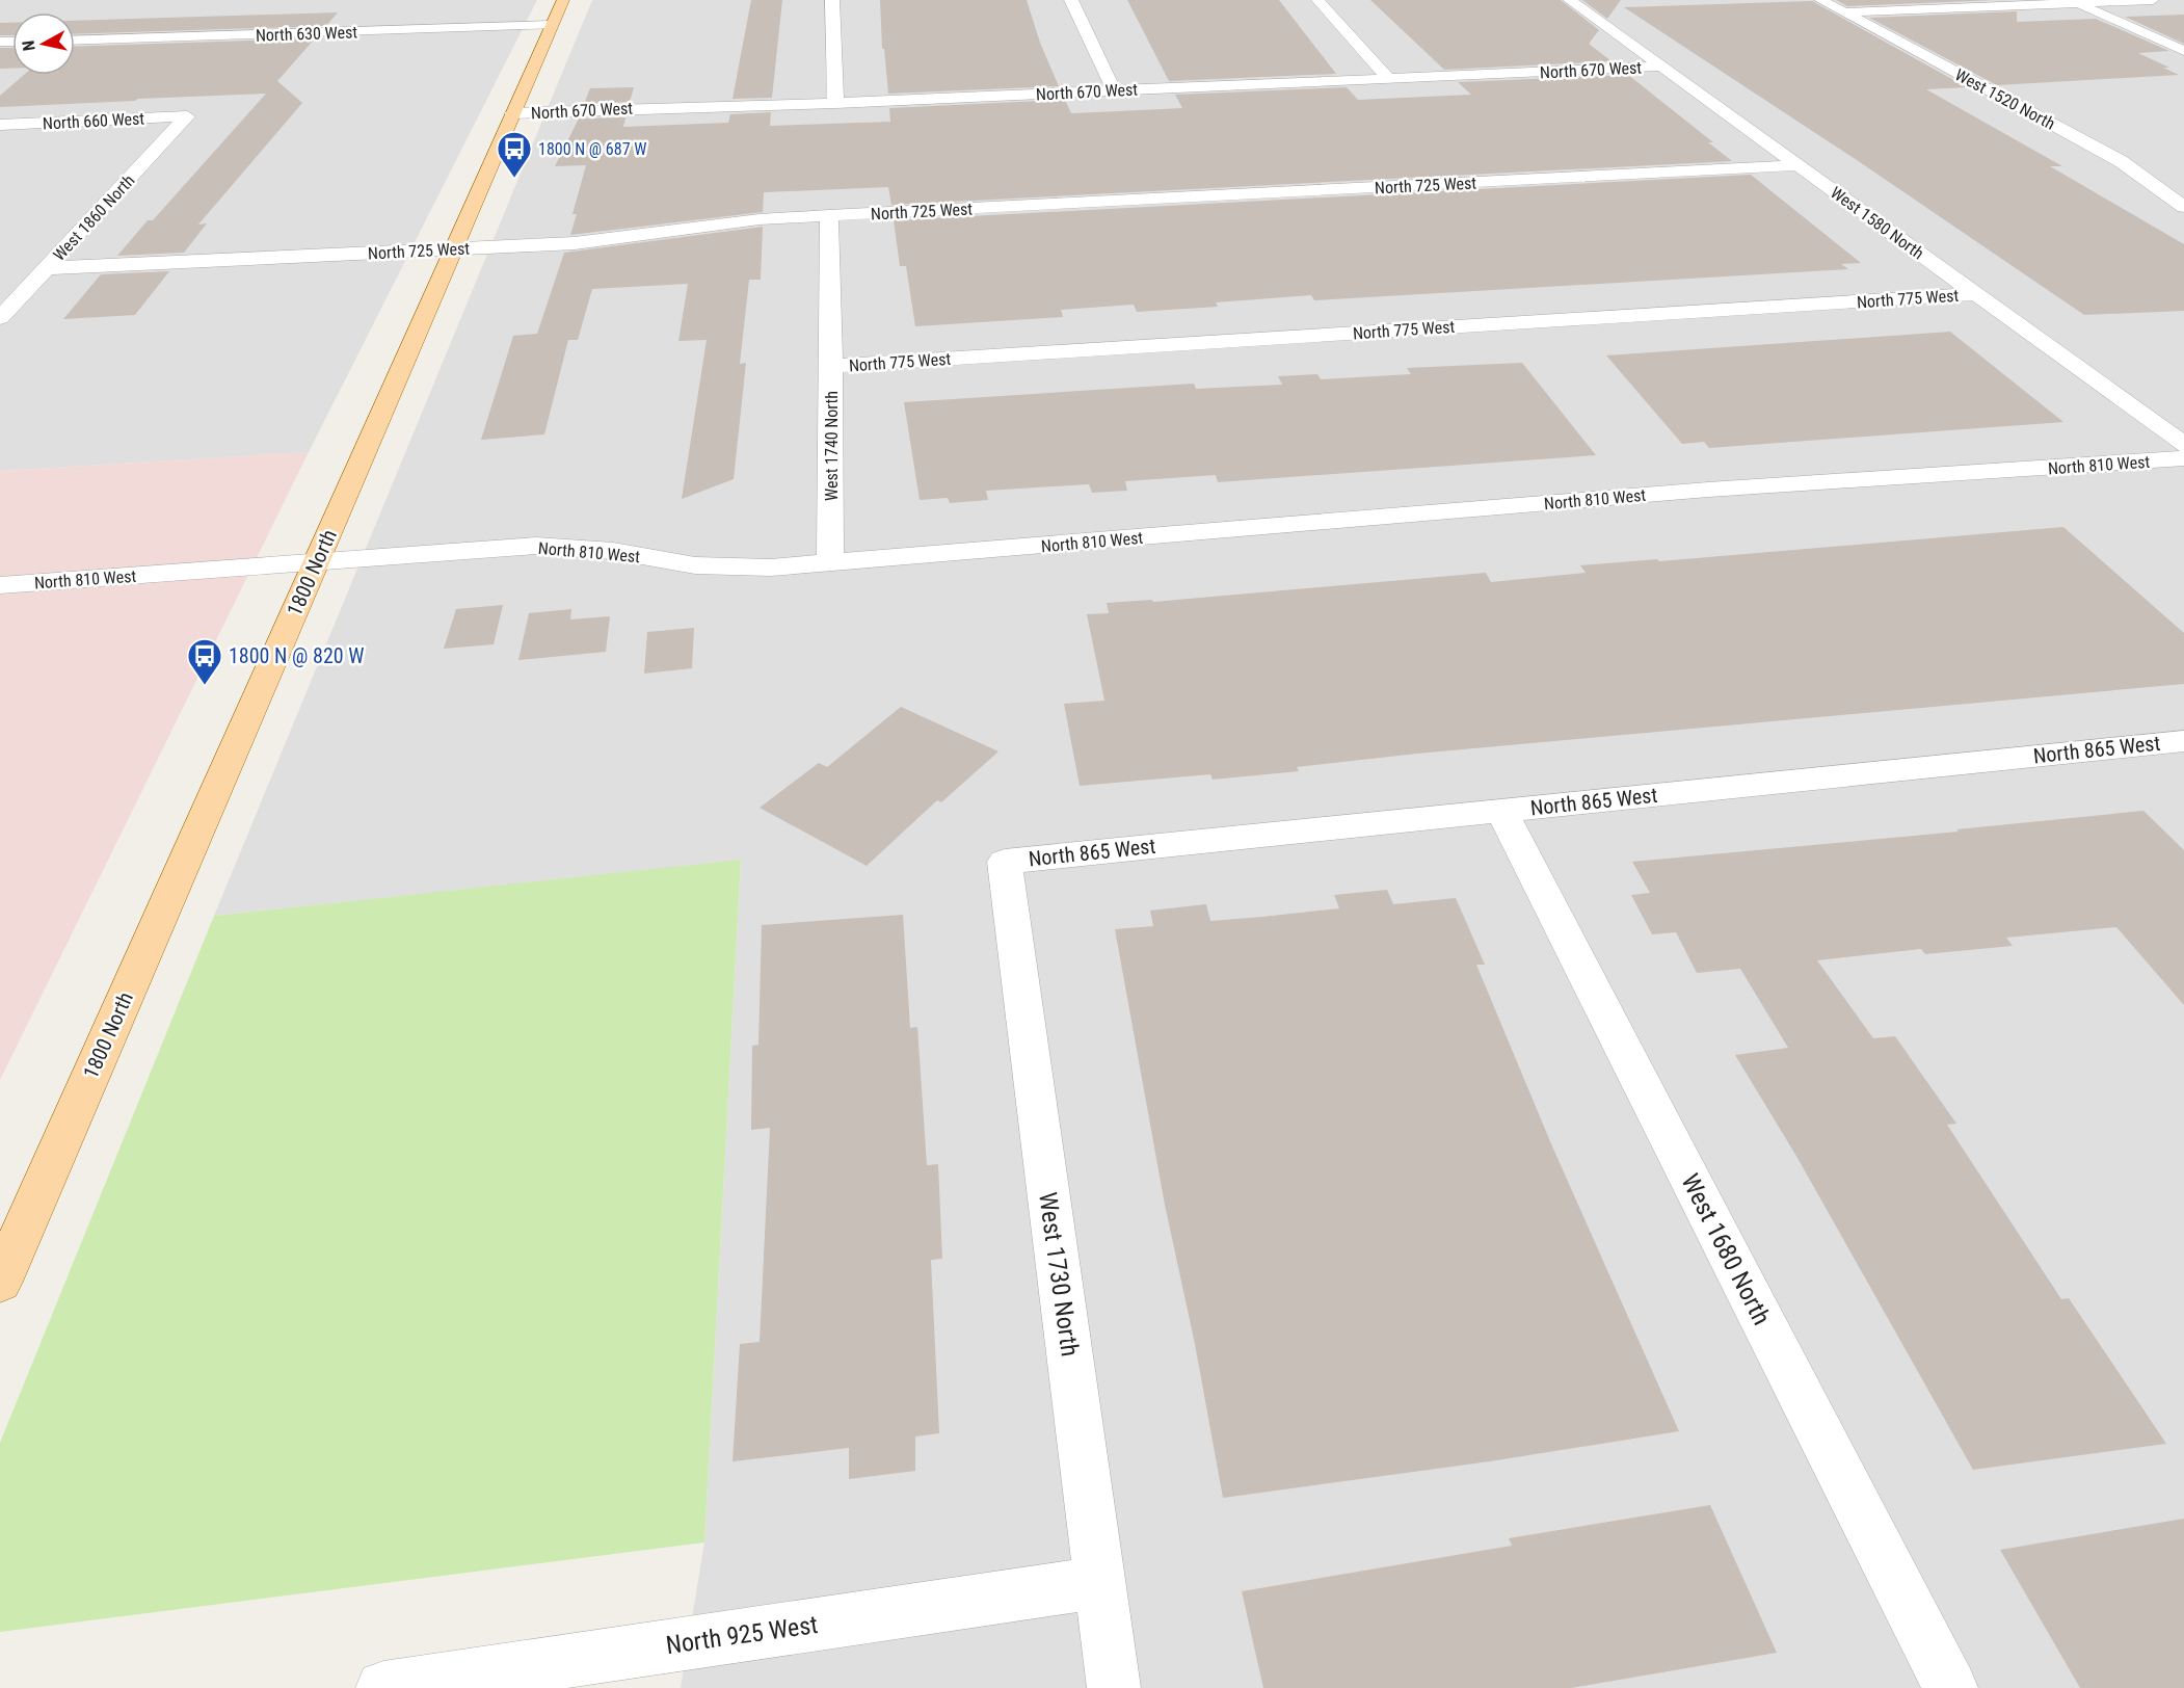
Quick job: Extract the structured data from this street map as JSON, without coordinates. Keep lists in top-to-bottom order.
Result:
{
  "streets": {
    "main road": ["1800 North"],
    "street": [
      "North 630 West",
      "North 670 West",
      "West 1520 North",
      "North 660 West",
      "North 725 West",
      "West 1860 North",
      "West 1580 North",
      "North 775 West",
      "West 1740 North",
      "North 810 West",
      "North 865 West",
      "West 1680 North",
      "West 1730 North",
      "North 925 West"
    ]
  },
  "crossings": [
    ["North 630 West", "1800 North"],
    ["North 670 West", "West 1580 North"],
    ["North 670 West", "1800 North"],
    ["North 660 West", "West 1860 North"],
    ["North 725 West", "West 1860 North"],
    ["North 725 West", "West 1580 North"],
    ["North 725 West", "West 1740 North"],
    ["North 725 West", "1800 North"],
    ["West 1580 North", "North 775 West"],
    ["North 775 West", "West 1740 North"],
    ["West 1740 North", "North 810 West"],
    ["North 810 West", "1800 North"],
    ["North 865 West", "West 1680 North"],
    ["North 865 West", "West 1730 North"],
    ["West 1730 North", "North 925 West"]
  ],
  "places": {
    "bus stop": ["1800 N @ 687 W", "1800 N @ 820 W"]
  },
  "north": "left"
}
